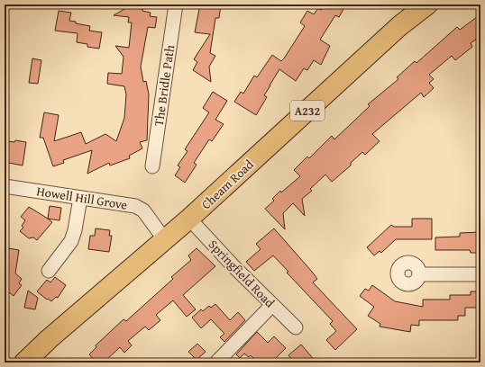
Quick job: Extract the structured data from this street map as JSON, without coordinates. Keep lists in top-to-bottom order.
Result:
{
  "streets": {
    "highway": ["A232", "Cheam Road"],
    "street": ["The Bridle Path", "Howell Hill Grove", "Springfield Road"]
  },
  "crossings": [
    ["Cheam Road", "Howell Hill Grove"],
    ["Cheam Road", "Springfield Road"]
  ]
}
